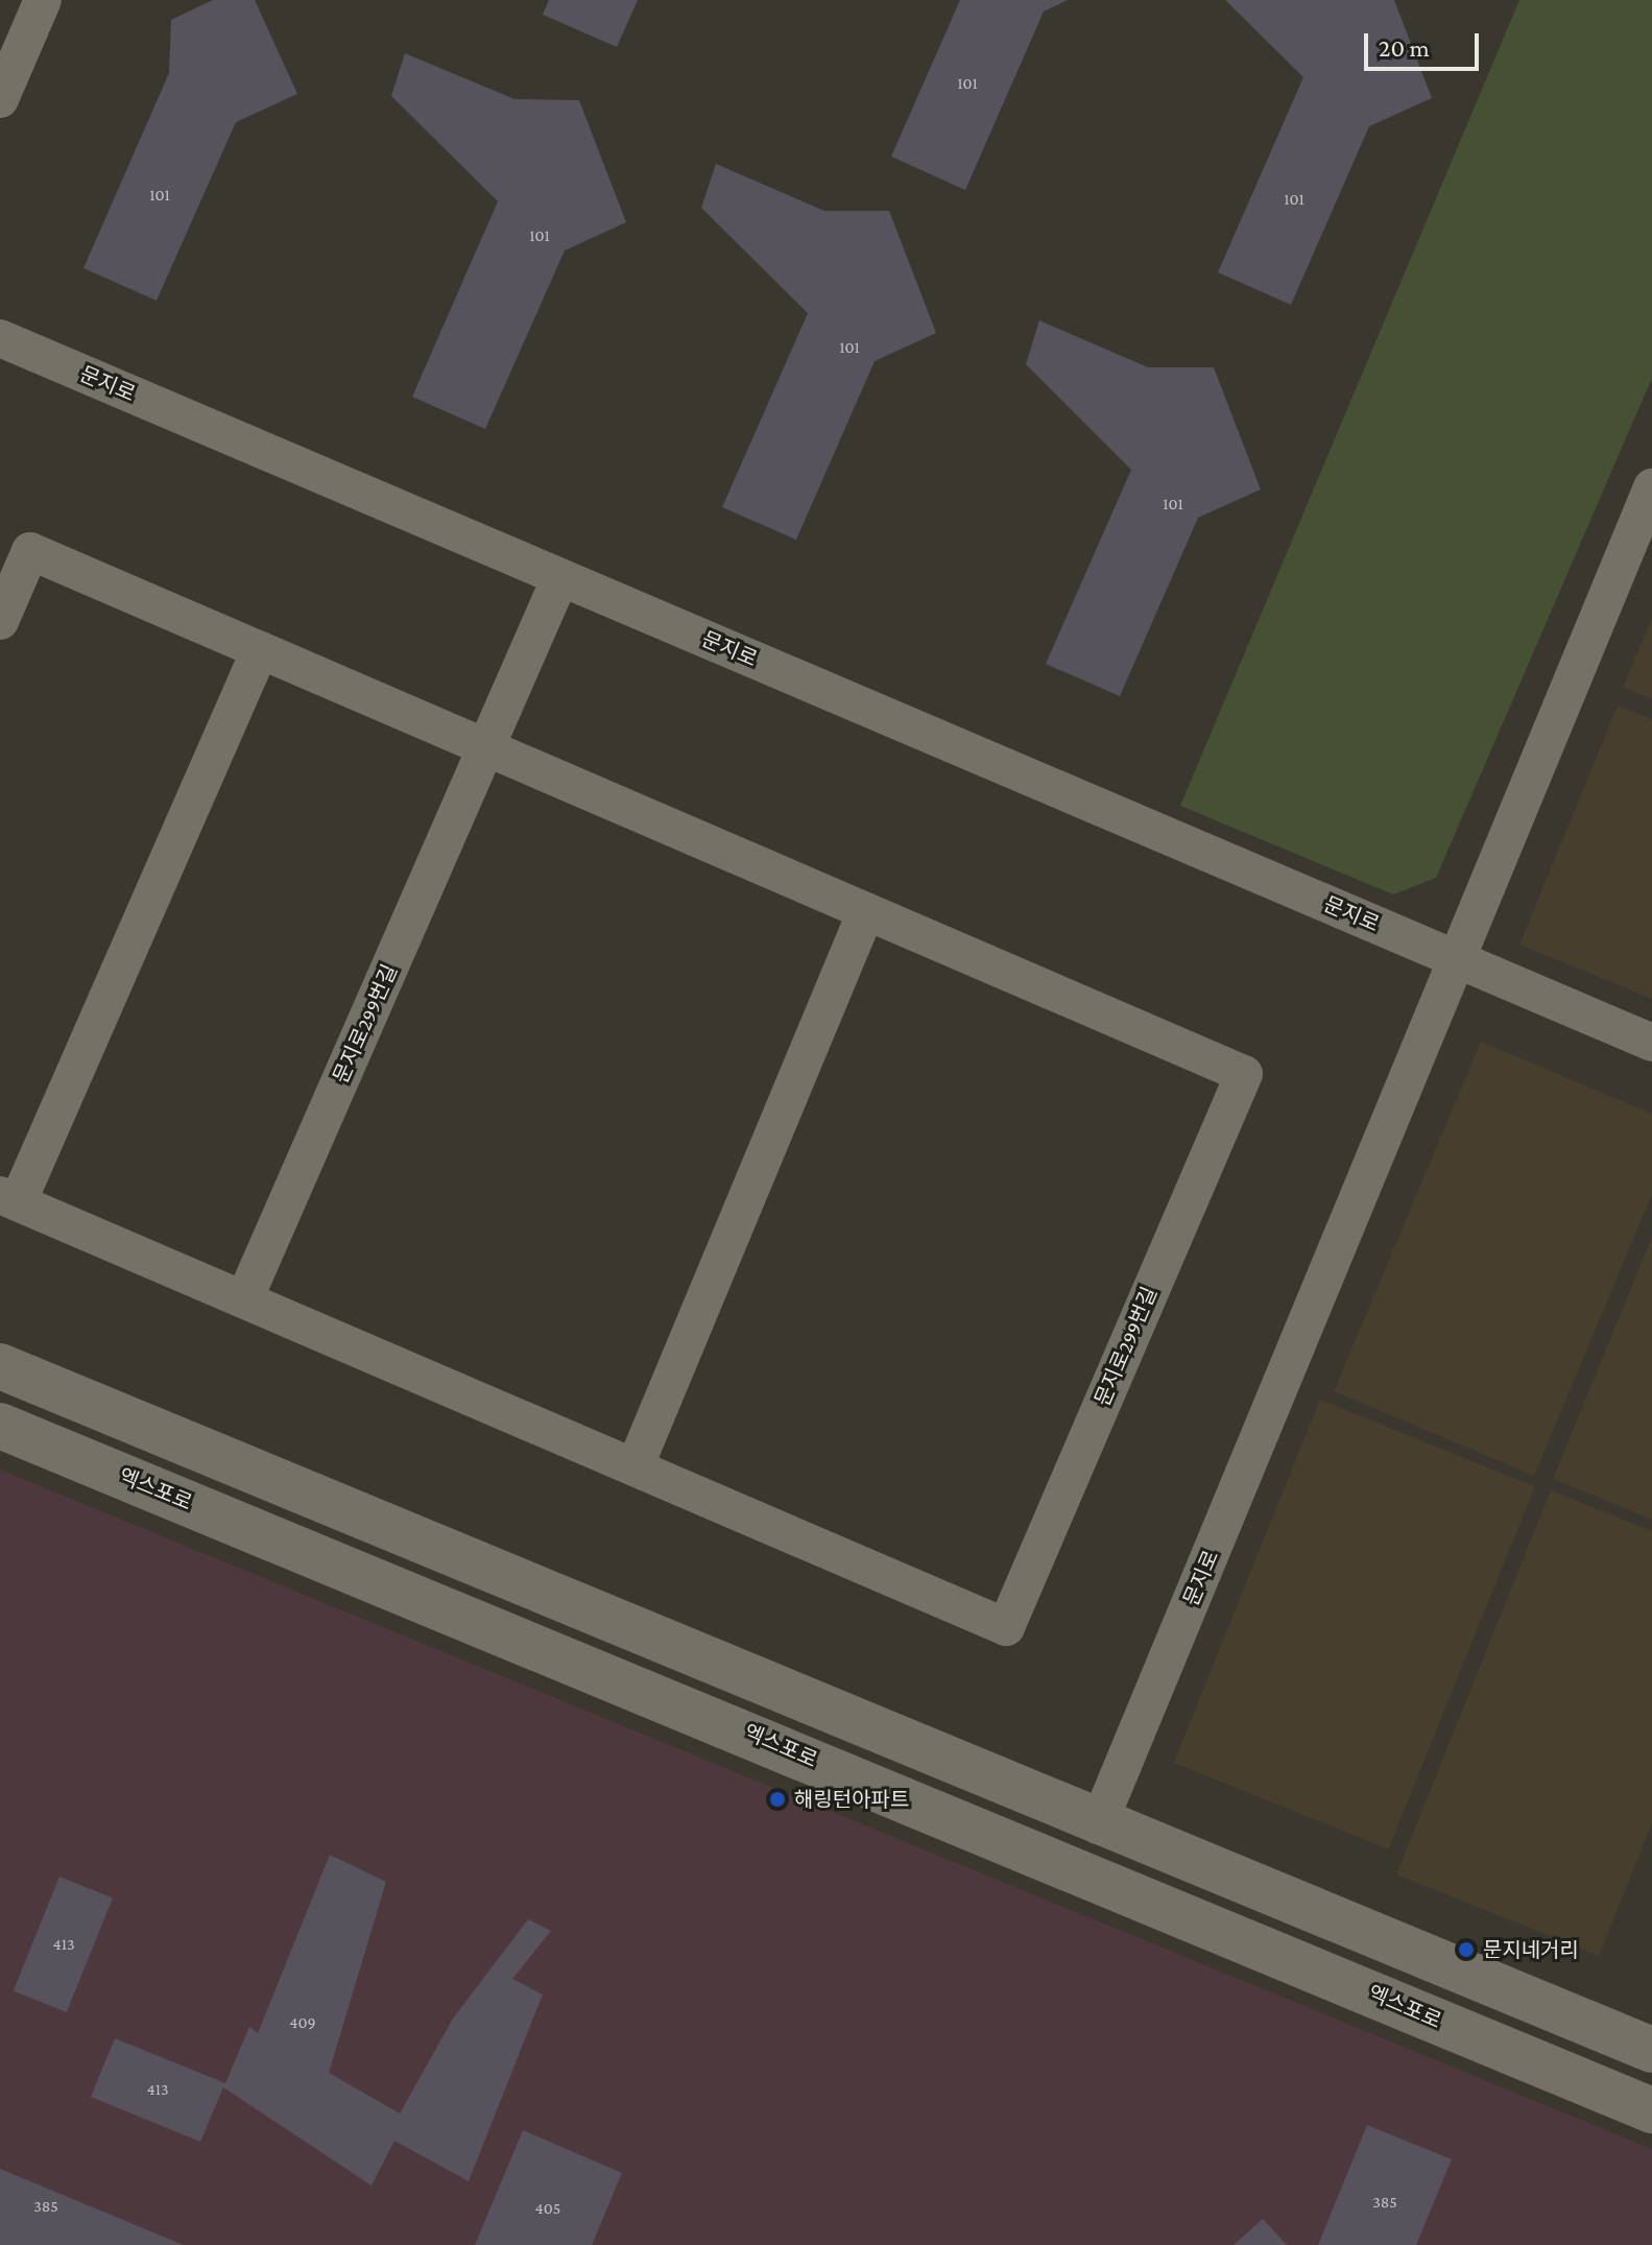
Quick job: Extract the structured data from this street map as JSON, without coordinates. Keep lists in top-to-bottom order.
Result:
{
  "streets": {
    "main road": ["엑스포로"],
    "street": ["문지로", "문지로299번길"]
  },
  "crossings": [
    ["문지로", "문지로299번길"]
  ],
  "places": ["해링턴아파트", "문지네거리"],
  "house_numbers": [
    "101",
    "101",
    "101",
    "101",
    "101",
    "101",
    "413",
    "409",
    "413",
    "385",
    "385",
    "405"
  ],
  "scale_bar": "20 m"
}
